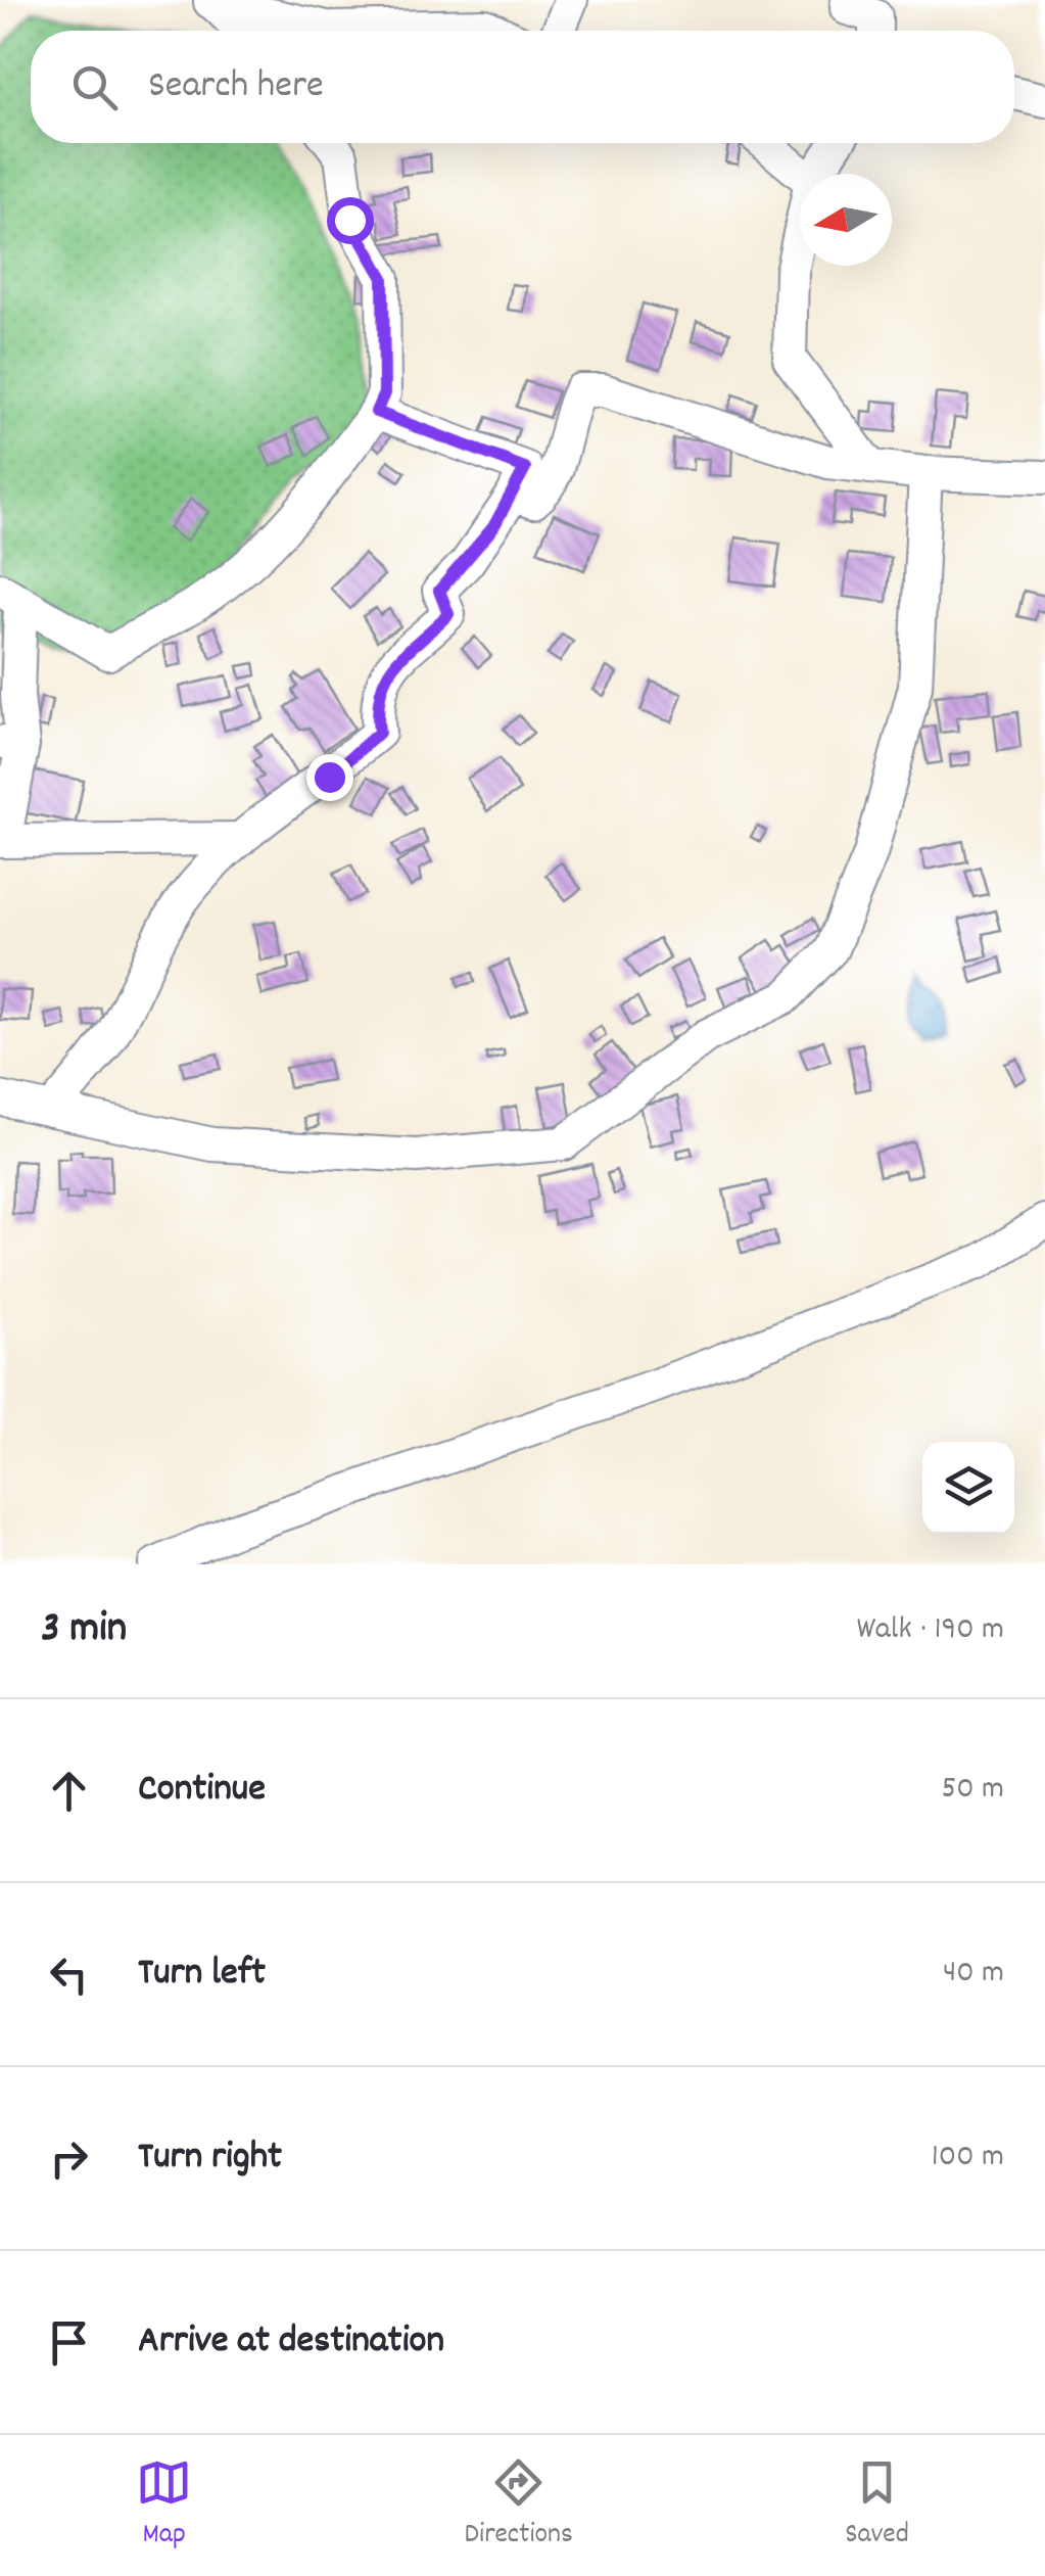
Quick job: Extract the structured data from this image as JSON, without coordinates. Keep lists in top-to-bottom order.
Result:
{
  "north": "left",
  "page": {
    "search": "Search here",
    "heading": ["3 min", "Walk · 190 m"],
    "list": [
      ["Continue", "50 m"],
      ["Turn left", "40 m"],
      ["Turn right", "100 m"],
      "Arrive at destination"
    ],
    "nav": ["Map", "Directions", "Saved"]
  }
}
